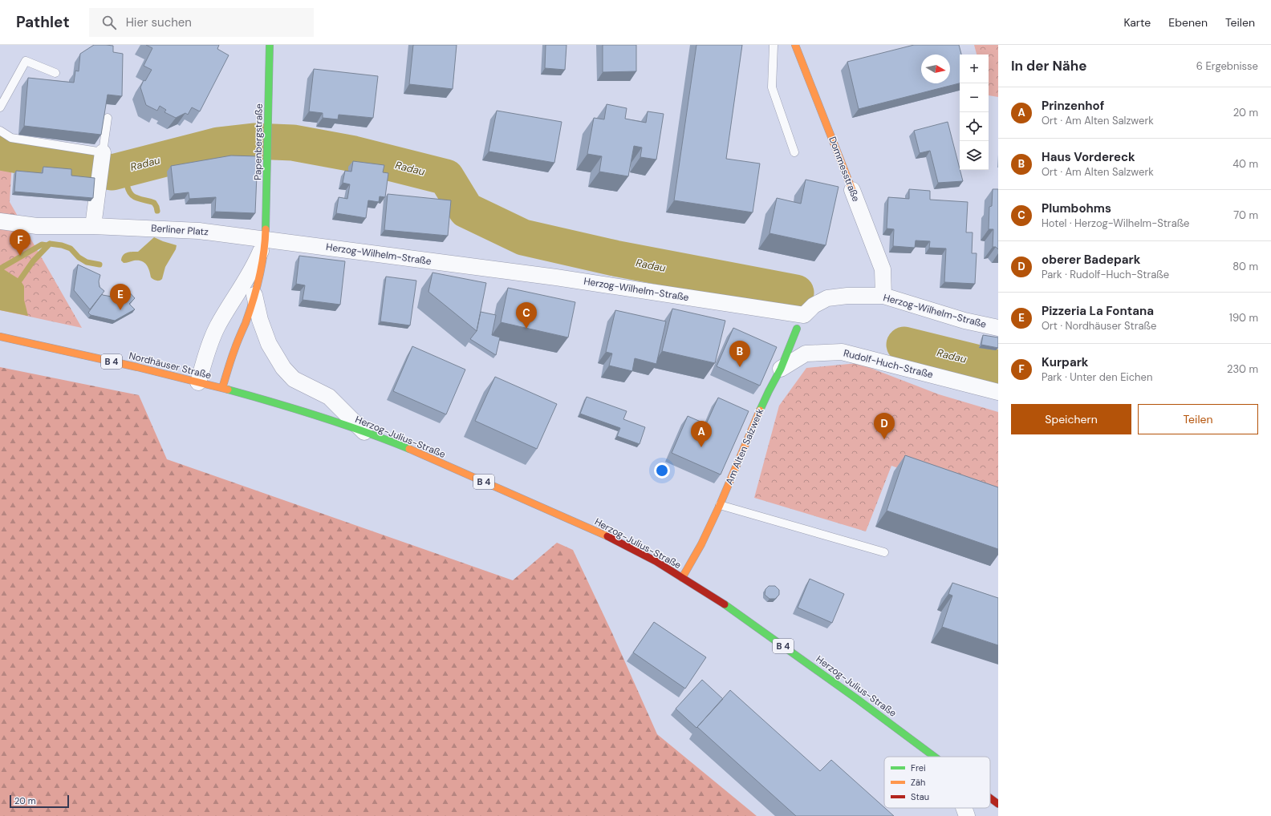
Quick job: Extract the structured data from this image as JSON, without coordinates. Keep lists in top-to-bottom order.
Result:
{
  "streets": {
    "main road": [
      "Papenbergstraße",
      "Dommesstraße",
      "B 4",
      "Nordhäuser Straße",
      "Herzog-Julius-Straße",
      "Am Alten Salzwerk"
    ],
    "street": ["Berliner Platz", "Herzog-Wilhelm-Straße", "Rudolf-Huch-Straße"]
  },
  "crossings": [
    ["Papenbergstraße", "Berliner Platz"],
    ["Papenbergstraße", "Herzog-Wilhelm-Straße"],
    ["Dommesstraße", "Herzog-Wilhelm-Straße"],
    ["Berliner Platz", "Herzog-Wilhelm-Straße"],
    ["Herzog-Wilhelm-Straße", "Am Alten Salzwerk"],
    ["Rudolf-Huch-Straße", "Am Alten Salzwerk"],
    ["Nordhäuser Straße", "Herzog-Julius-Straße"],
    ["Herzog-Julius-Straße", "Am Alten Salzwerk"]
  ],
  "water": ["Radau"],
  "legend": ["Frei", "Zäh", "Stau"],
  "scale_bar": "20 m",
  "north": "right",
  "page": {
    "header": "Pathlet",
    "search": "Hier suchen",
    "nav": ["Karte", "Ebenen", "Teilen"],
    "heading": ["In der Nähe", "6 Ergebnisse"],
    "map_buttons": ["+", "−"],
    "list": [
      {
        "mark": "A",
        "name": "Prinzenhof",
        "note": "Ort · Am Alten Salzwerk",
        "value": "20 m"
      },
      {
        "mark": "B",
        "name": "Haus Vordereck",
        "note": "Ort · Am Alten Salzwerk",
        "value": "40 m"
      },
      {
        "mark": "C",
        "name": "Plumbohms",
        "note": "Hotel · Herzog-Wilhelm-Straße",
        "value": "70 m"
      },
      {
        "mark": "D",
        "name": "oberer Badepark",
        "note": "Park · Rudolf-Huch-Straße",
        "value": "80 m"
      },
      {
        "mark": "E",
        "name": "Pizzeria La Fontana",
        "note": "Ort · Nordhäuser Straße",
        "value": "190 m"
      },
      {
        "mark": "F",
        "name": "Kurpark",
        "note": "Park · Unter den Eichen",
        "value": "230 m"
      }
    ],
    "pins": [
      "F",
      "E",
      "C",
      "B",
      "D",
      "A"
    ],
    "buttons": ["Speichern", "Teilen"],
    "scale": "20 m"
  }
}
